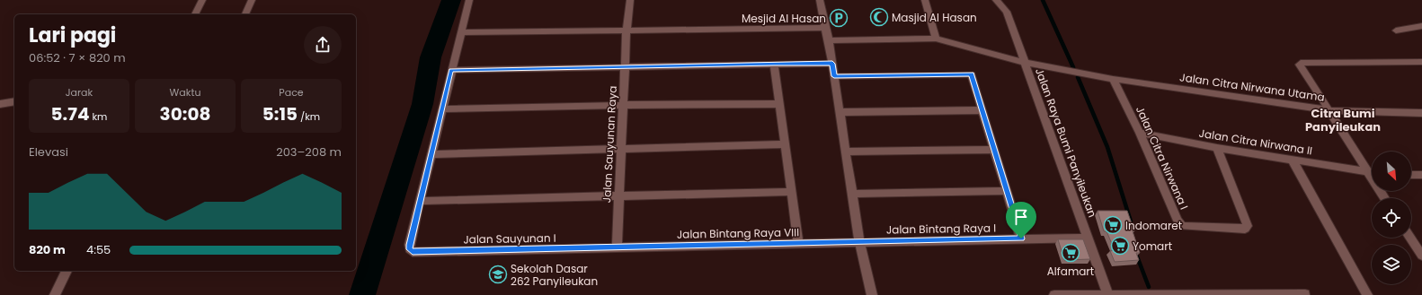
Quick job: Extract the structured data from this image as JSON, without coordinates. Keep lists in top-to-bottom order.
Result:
{
  "streets": {
    "street": [
      "Jalan Citra Nirwana Utama",
      "Jalan Citra Nirwana II",
      "Jalan Raya Bumi Panyileukan",
      "Jalan Sauyunan Raya",
      "Jalan Citra Nirwana I",
      "Jalan Bintang Raya I",
      "Jalan Bintang Raya VIII",
      "Jalan Sauyunan I"
    ]
  },
  "crossings": [
    ["Jalan Citra Nirwana Utama", "Jalan Raya Bumi Panyileukan"],
    ["Jalan Citra Nirwana Utama", "Jalan Citra Nirwana I"],
    ["Jalan Citra Nirwana II", "Jalan Citra Nirwana I"],
    ["Jalan Raya Bumi Panyileukan", "Jalan Bintang Raya I"],
    ["Jalan Sauyunan Raya", "Jalan Bintang Raya VIII"],
    ["Jalan Sauyunan Raya", "Jalan Sauyunan I"],
    ["Jalan Bintang Raya I", "Jalan Bintang Raya VIII"],
    ["Jalan Bintang Raya VIII", "Jalan Sauyunan I"]
  ],
  "districts": ["Citra Bumi Panyileukan"],
  "places": {
    "mosque": ["Masjid Al Hasan"],
    "parking": ["Mesjid Al Hasan"],
    "supermarket": ["Indomaret", "Yomart", "Alfamart"],
    "school or university": ["Sekolah Dasar 262 Panyileukan"]
  },
  "north": "bottom right",
  "page": {
    "heading": ["Lari pagi", "06:52 · 7 × 820 m"],
    "stats": [
      ["Jarak", "5.74 km"],
      ["Waktu", "30:08"],
      ["Pace", "5:15 /km"]
    ],
    "chart": ["Elevasi", "203–208 m"],
    "list": [
      {
        "name": "820 m",
        "note": "4:55"
      }
    ]
  }
}
